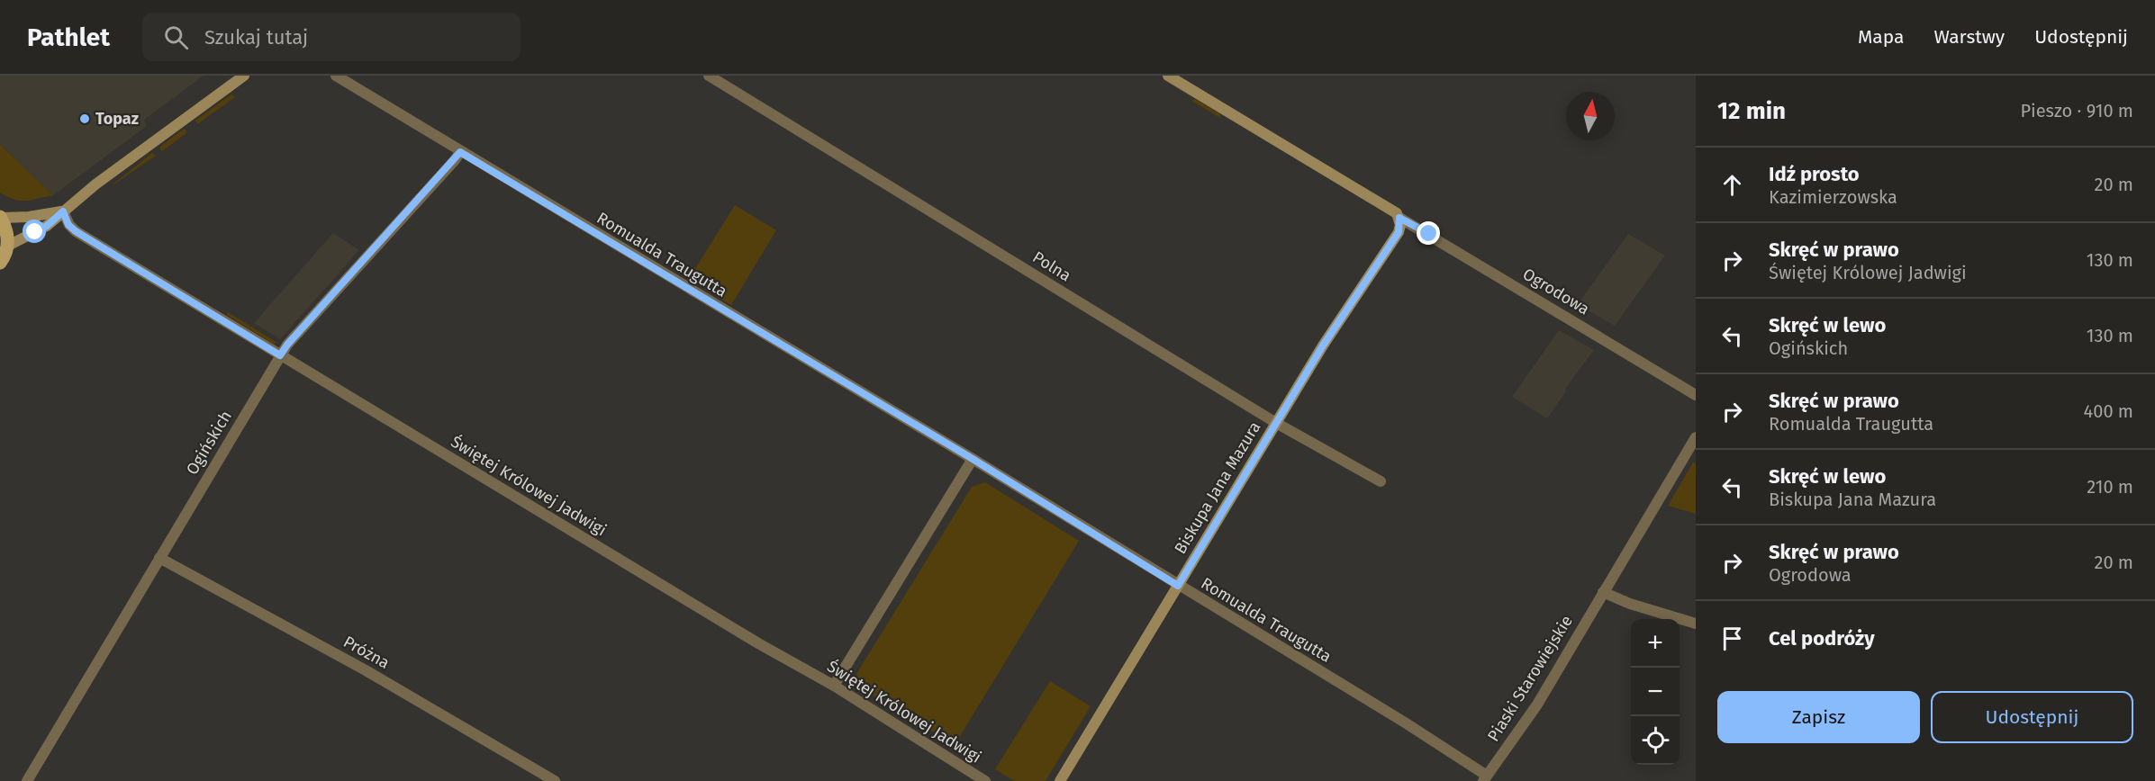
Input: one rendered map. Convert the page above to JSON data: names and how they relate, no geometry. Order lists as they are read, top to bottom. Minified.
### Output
{"streets":{"street":["Romualda Traugutta","Polna","Ogrodowa","Ogińskich","Świętej Królowej Jadwigi","Biskupa Jana Mazura","Próżna","Piaski Starowiejskie"]},"crossings":[["Romualda Traugutta","Ogińskich"],["Romualda Traugutta","Biskupa Jana Mazura"],["Romualda Traugutta","Piaski Starowiejskie"],["Polna","Biskupa Jana Mazura"],["Ogrodowa","Biskupa Jana Mazura"],["Ogińskich","Świętej Królowej Jadwigi"],["Ogińskich","Próżna"]],"places":["Topaz"],"north":"top","page":{"header":"Pathlet","search":"Szukaj tutaj","nav":["Mapa","Warstwy","Udostępnij"],"heading":["12 min","Pieszo · 910 m"],"list":[["Idź prosto","Kazimierzowska","20 m"],["Skręć w prawo","Świętej Królowej Jadwigi","130 m"],["Skręć w lewo","Ogińskich","130 m"],["Skręć w prawo","Romualda Traugutta","400 m"],["Skręć w lewo","Biskupa Jana Mazura","210 m"],["Skręć w prawo","Ogrodowa","20 m"],"Cel podróży"],"map_buttons":["+","−"],"buttons":["Zapisz","Udostępnij"]}}
